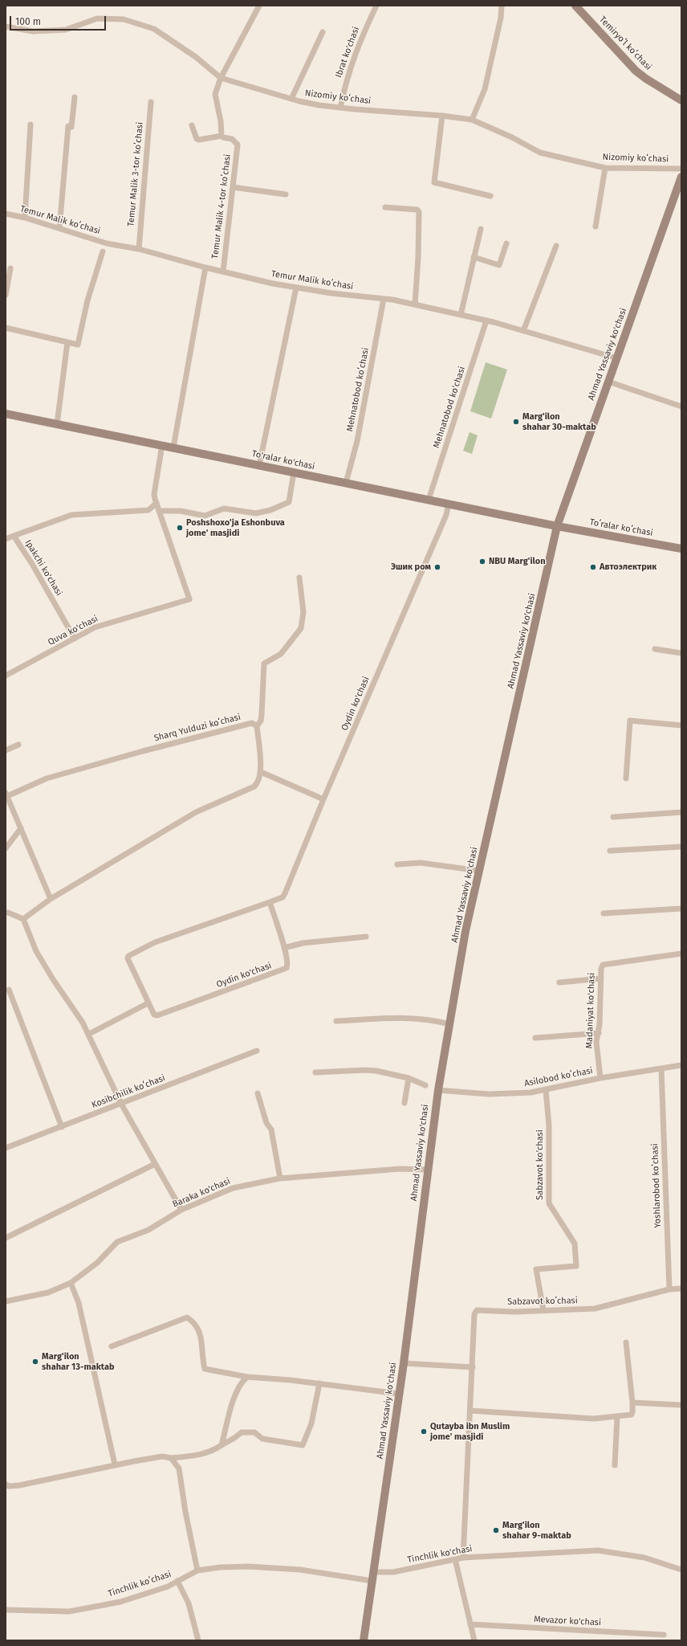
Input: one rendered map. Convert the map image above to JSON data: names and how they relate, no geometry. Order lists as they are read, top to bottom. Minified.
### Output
{"streets":{"main road":["Temiryoʻl koʻchasi","Ahmad Yassaviy ko'chasi","To'ralar ko'chasi","Toʻralar koʻchasi"],"street":["Ibrat ko'chasi","Nizomiy koʻchasi","Temur Malik 3-tor koʻchasi","Temur Malik 4-tor koʻchasi","Temur Malik koʻchasi","Mehnatobod koʻchasi","Mehnatobod ko‘chasi","Ipakchi ko'chasi","Quva ko'chasi","Oydin ko'chasi","Sharq Yulduzi koʻchasi","Madaniyat ko'chasi","Asilobod koʻchasi","Kosibchilik koʻchasi","Sabzavot ko'chasi","Yoshlarobod koʻchasi","Baraka ko'chasi","Sabzavot koʻchasi","Tinchlik ko'chasi","Tinchlik koʻchasi","Mevazor ko'chasi"]},"crossings":[["Ibrat ko'chasi","Nizomiy koʻchasi"],["Temur Malik 3-tor koʻchasi","Temur Malik koʻchasi"],["Temur Malik 4-tor koʻchasi","Temur Malik koʻchasi"],["Temur Malik koʻchasi","Ahmad Yassaviy ko'chasi"],["Temur Malik koʻchasi","Mehnatobod koʻchasi"],["Temur Malik koʻchasi","Mehnatobod ko‘chasi"],["Ahmad Yassaviy ko'chasi","To'ralar ko'chasi"],["Ahmad Yassaviy ko'chasi","Toʻralar koʻchasi"],["Ahmad Yassaviy ko'chasi","Asilobod koʻchasi"],["Ahmad Yassaviy ko'chasi","Baraka ko'chasi"],["Ahmad Yassaviy ko'chasi","Tinchlik ko'chasi"],["Ahmad Yassaviy ko'chasi","Tinchlik koʻchasi"],["Mehnatobod koʻchasi","To'ralar ko'chasi"],["Mehnatobod ko‘chasi","To'ralar ko'chasi"],["To'ralar ko'chasi","Toʻralar koʻchasi"],["To'ralar ko'chasi","Oydin ko'chasi"],["Ipakchi ko'chasi","Quva ko'chasi"],["Madaniyat ko'chasi","Asilobod koʻchasi"],["Asilobod koʻchasi","Sabzavot ko'chasi"],["Asilobod koʻchasi","Yoshlarobod koʻchasi"],["Sabzavot ko'chasi","Sabzavot koʻchasi"],["Yoshlarobod koʻchasi","Sabzavot koʻchasi"],["Sabzavot koʻchasi","Tinchlik ko'chasi"]],"places":["Marg'ilon shahar 30-maktab","Poshshoxo'ja Eshonbuva jome' masjidi","NBU Marg'ilon","Эшик ром","Автоэлектрик","Marg'ilon shahar 13-maktab","Qutayba ibn Muslim jome' masjidi","Marg'ilon shahar 9-maktab"],"scale_bar":"100 m"}
